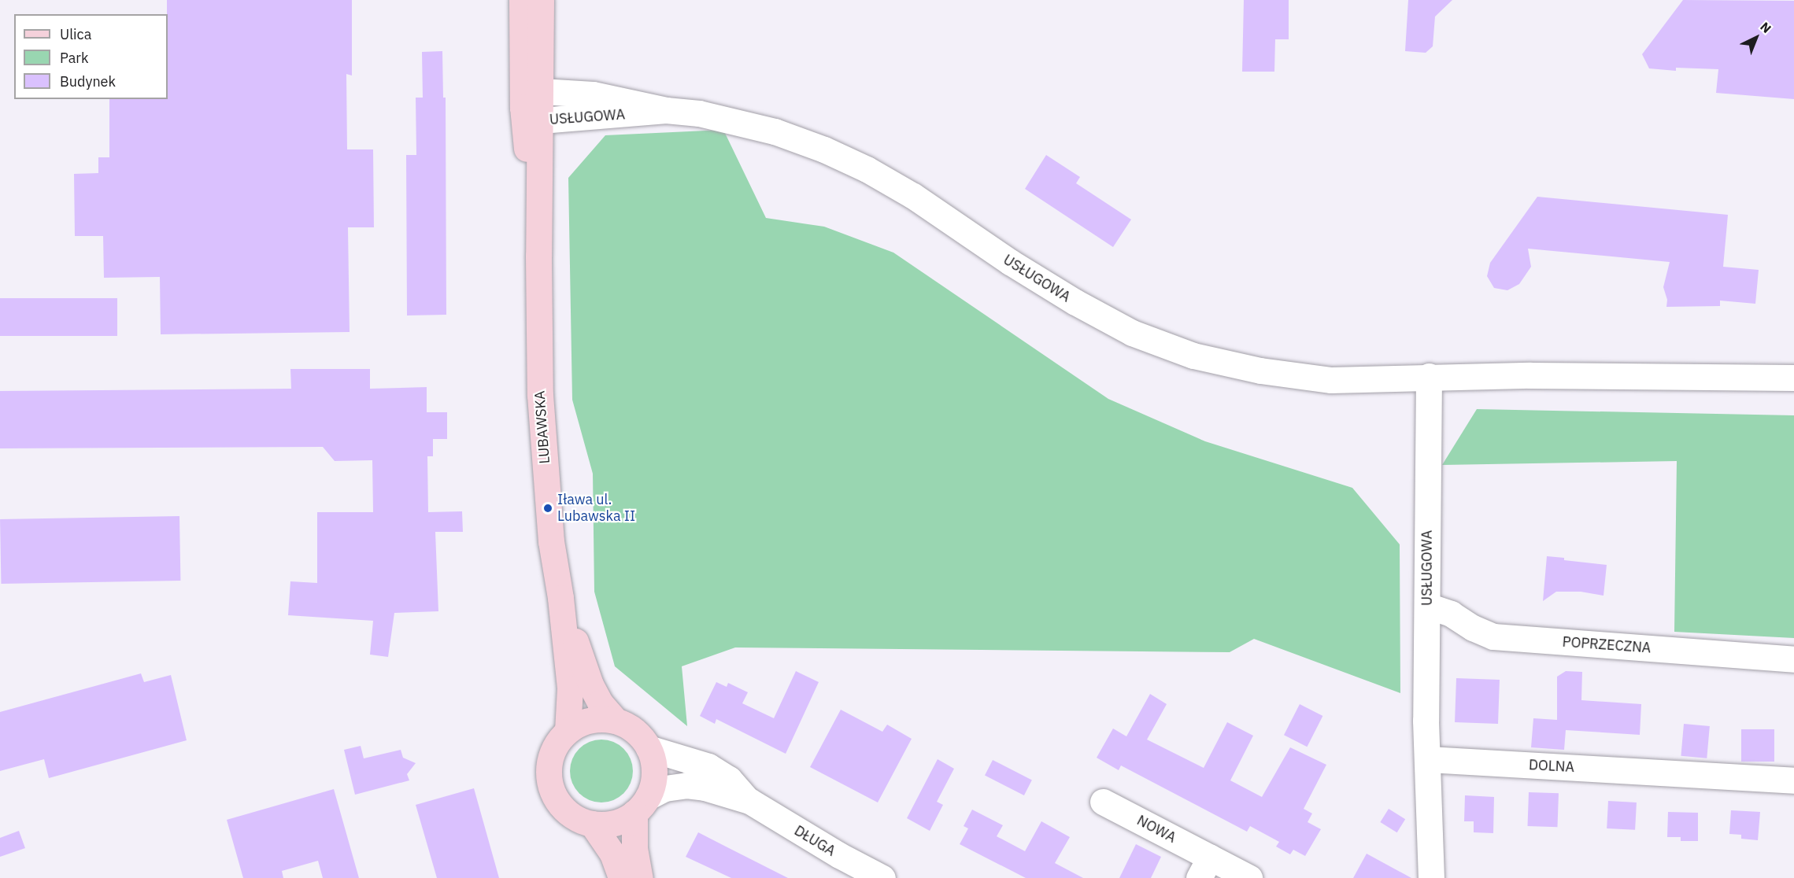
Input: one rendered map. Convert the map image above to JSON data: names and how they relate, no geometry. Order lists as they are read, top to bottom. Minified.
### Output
{"streets":{"main road":["LUBAWSKA"],"street":["USŁUGOWA","POPRZECZNA","DOLNA","NOWA","DŁUGA"]},"crossings":[["USŁUGOWA","LUBAWSKA"],["USŁUGOWA","POPRZECZNA"],["USŁUGOWA","DOLNA"],["LUBAWSKA","DŁUGA"]],"places":["Iława ul. Lubawska II"],"legend":["Ulica","Park","Budynek"],"north":"top right"}
